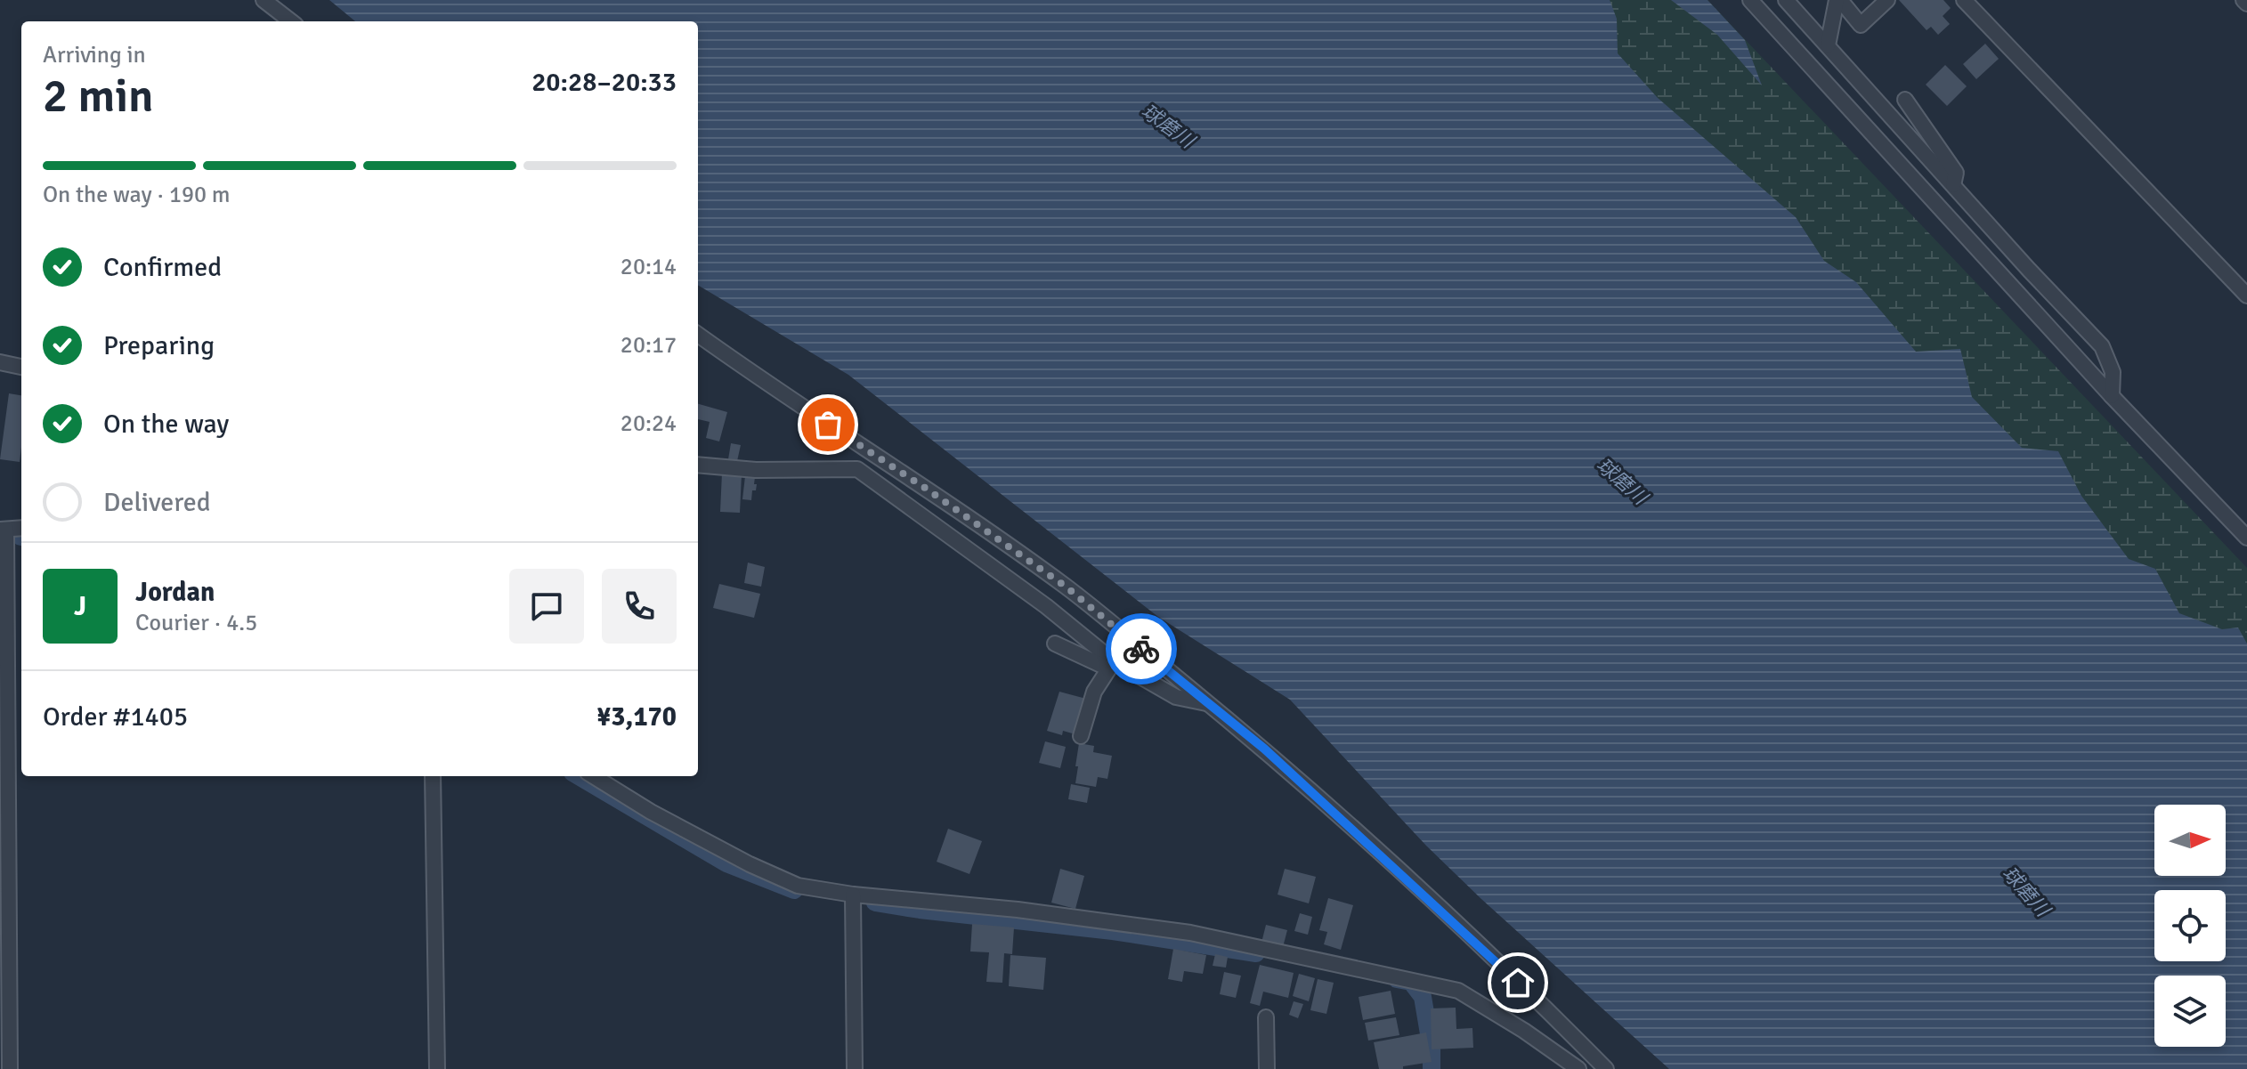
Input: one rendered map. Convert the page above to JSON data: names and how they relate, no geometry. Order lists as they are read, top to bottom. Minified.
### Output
{"water":["球磨川"],"north":"right","page":{"heading":["2 min","Arriving in","20:28–20:33"],"panel":["Jordan","Courier · 4.5","Order #1405","¥3,170"],"bar":"On the way · 190 m","list":[["Confirmed","20:14"],["Preparing","20:17"],["On the way","20:24"],"Delivered"],"round":"J"}}
